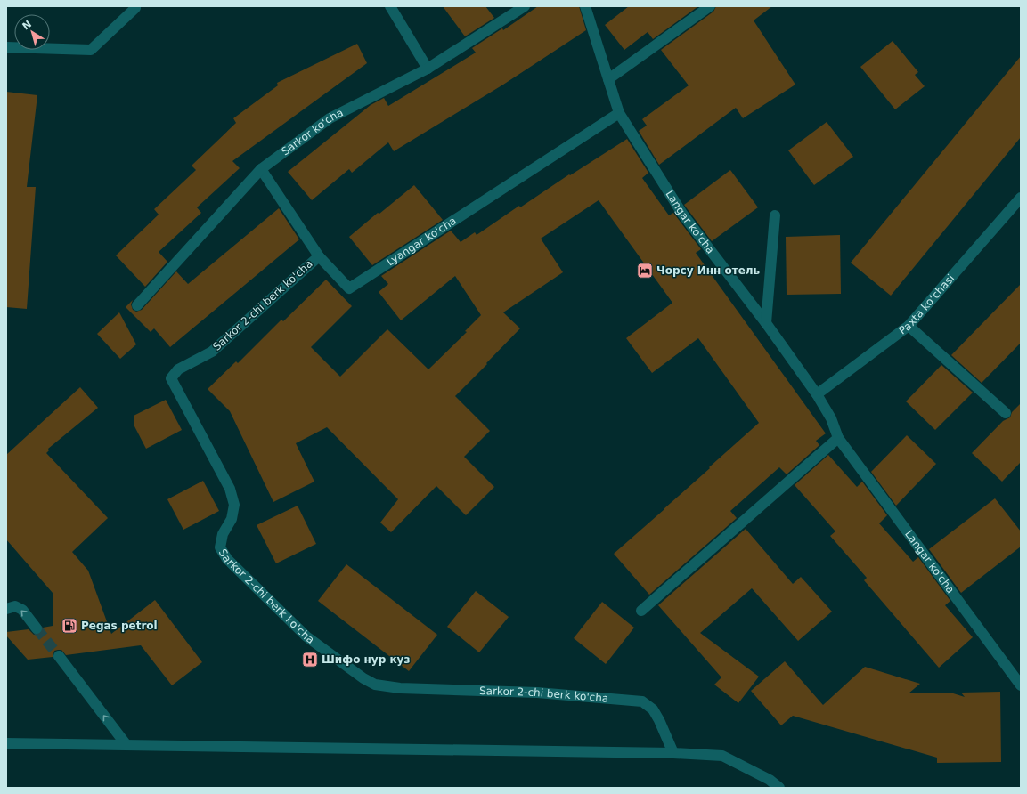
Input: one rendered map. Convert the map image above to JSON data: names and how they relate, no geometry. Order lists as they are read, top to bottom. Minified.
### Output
{"streets":{"street":["Sarkor ko'cha","Langar ko'cha","Lyangar ko'cha","Paxta ko‘chasi","Sarkor 2-chi berk ko'cha"]},"crossings":[["Sarkor ko'cha","Lyangar ko'cha"],["Langar ko'cha","Lyangar ko'cha"],["Langar ko'cha","Paxta ko‘chasi"],["Lyangar ko'cha","Sarkor 2-chi berk ko'cha"]],"places":{"hotel":["Чорсу Инн отель"],"fuel station":["Pegas petrol"],"hospital":["Шифо нур куз"]},"north":"top left"}
